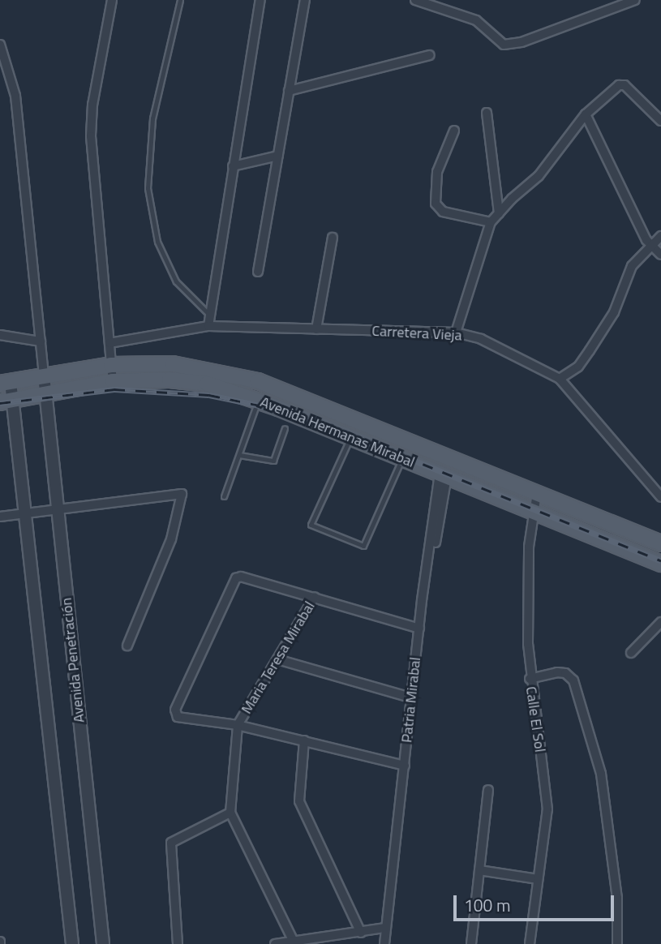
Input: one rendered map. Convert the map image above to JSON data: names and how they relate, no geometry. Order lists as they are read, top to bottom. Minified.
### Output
{"streets":{"main road":["Avenida Hermanas Mirabal"],"street":["Carretera Vieja","Maria Teresa Mirabal","Avenida Penetración","Patria Mirabal","Calle El Sol"]},"crossings":[["Avenida Hermanas Mirabal","Avenida Penetración"],["Avenida Hermanas Mirabal","Patria Mirabal"],["Avenida Hermanas Mirabal","Calle El Sol"]],"scale_bar":"100 m"}
